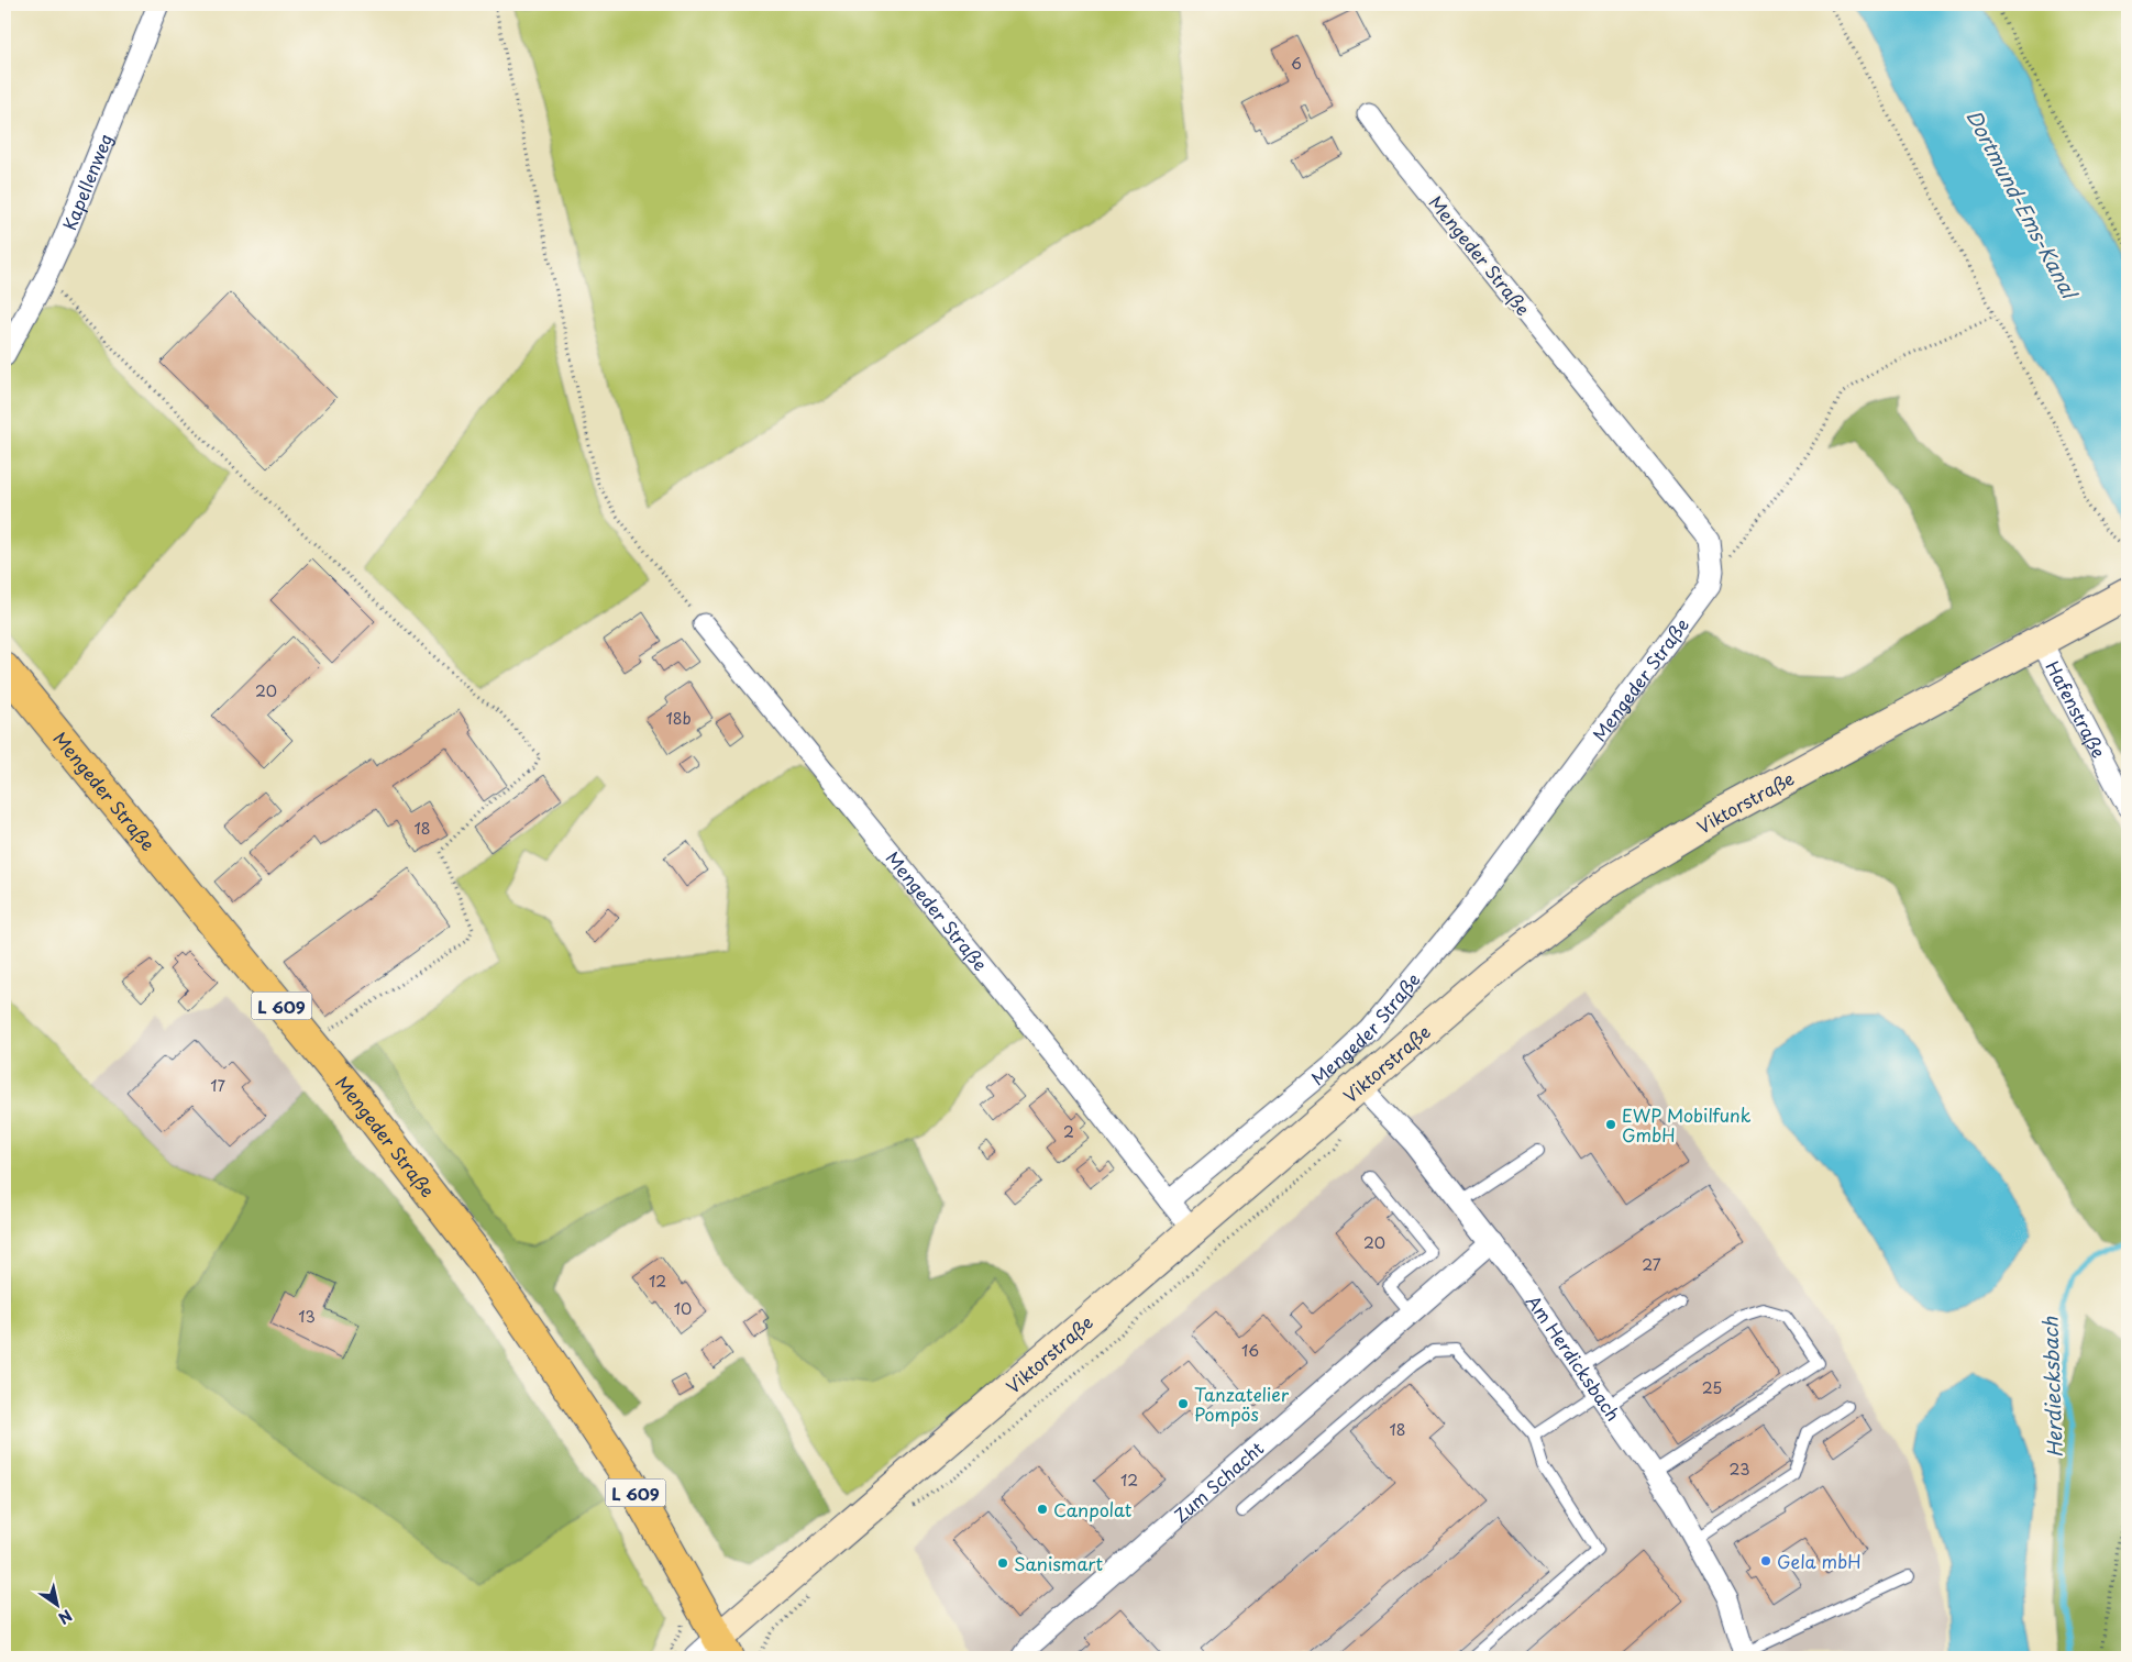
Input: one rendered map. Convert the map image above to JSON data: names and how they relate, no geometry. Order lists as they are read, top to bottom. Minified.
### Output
{"streets":{"main road":["Mengeder Straße","Viktorstraße","L 609"],"street":["Kapellenweg","Hafenstraße","Am Herdicksbach","Zum Schacht"]},"crossings":[["Mengeder Straße","Viktorstraße"],["Hafenstraße","Viktorstraße"],["Viktorstraße","Am Herdicksbach"],["Am Herdicksbach","Zum Schacht"]],"water":["Dortmund-Ems-Kanal","Herdiecksbach"],"places":["EWP Mobilfunk GmbH","Tanzatelier Pompös","Canpolat","Gela mbH","Sanismart"],"house_numbers":["6","20","18b","18","17","2","20","27","12","10","13","16","25","18","23","12"],"north":"bottom right"}
